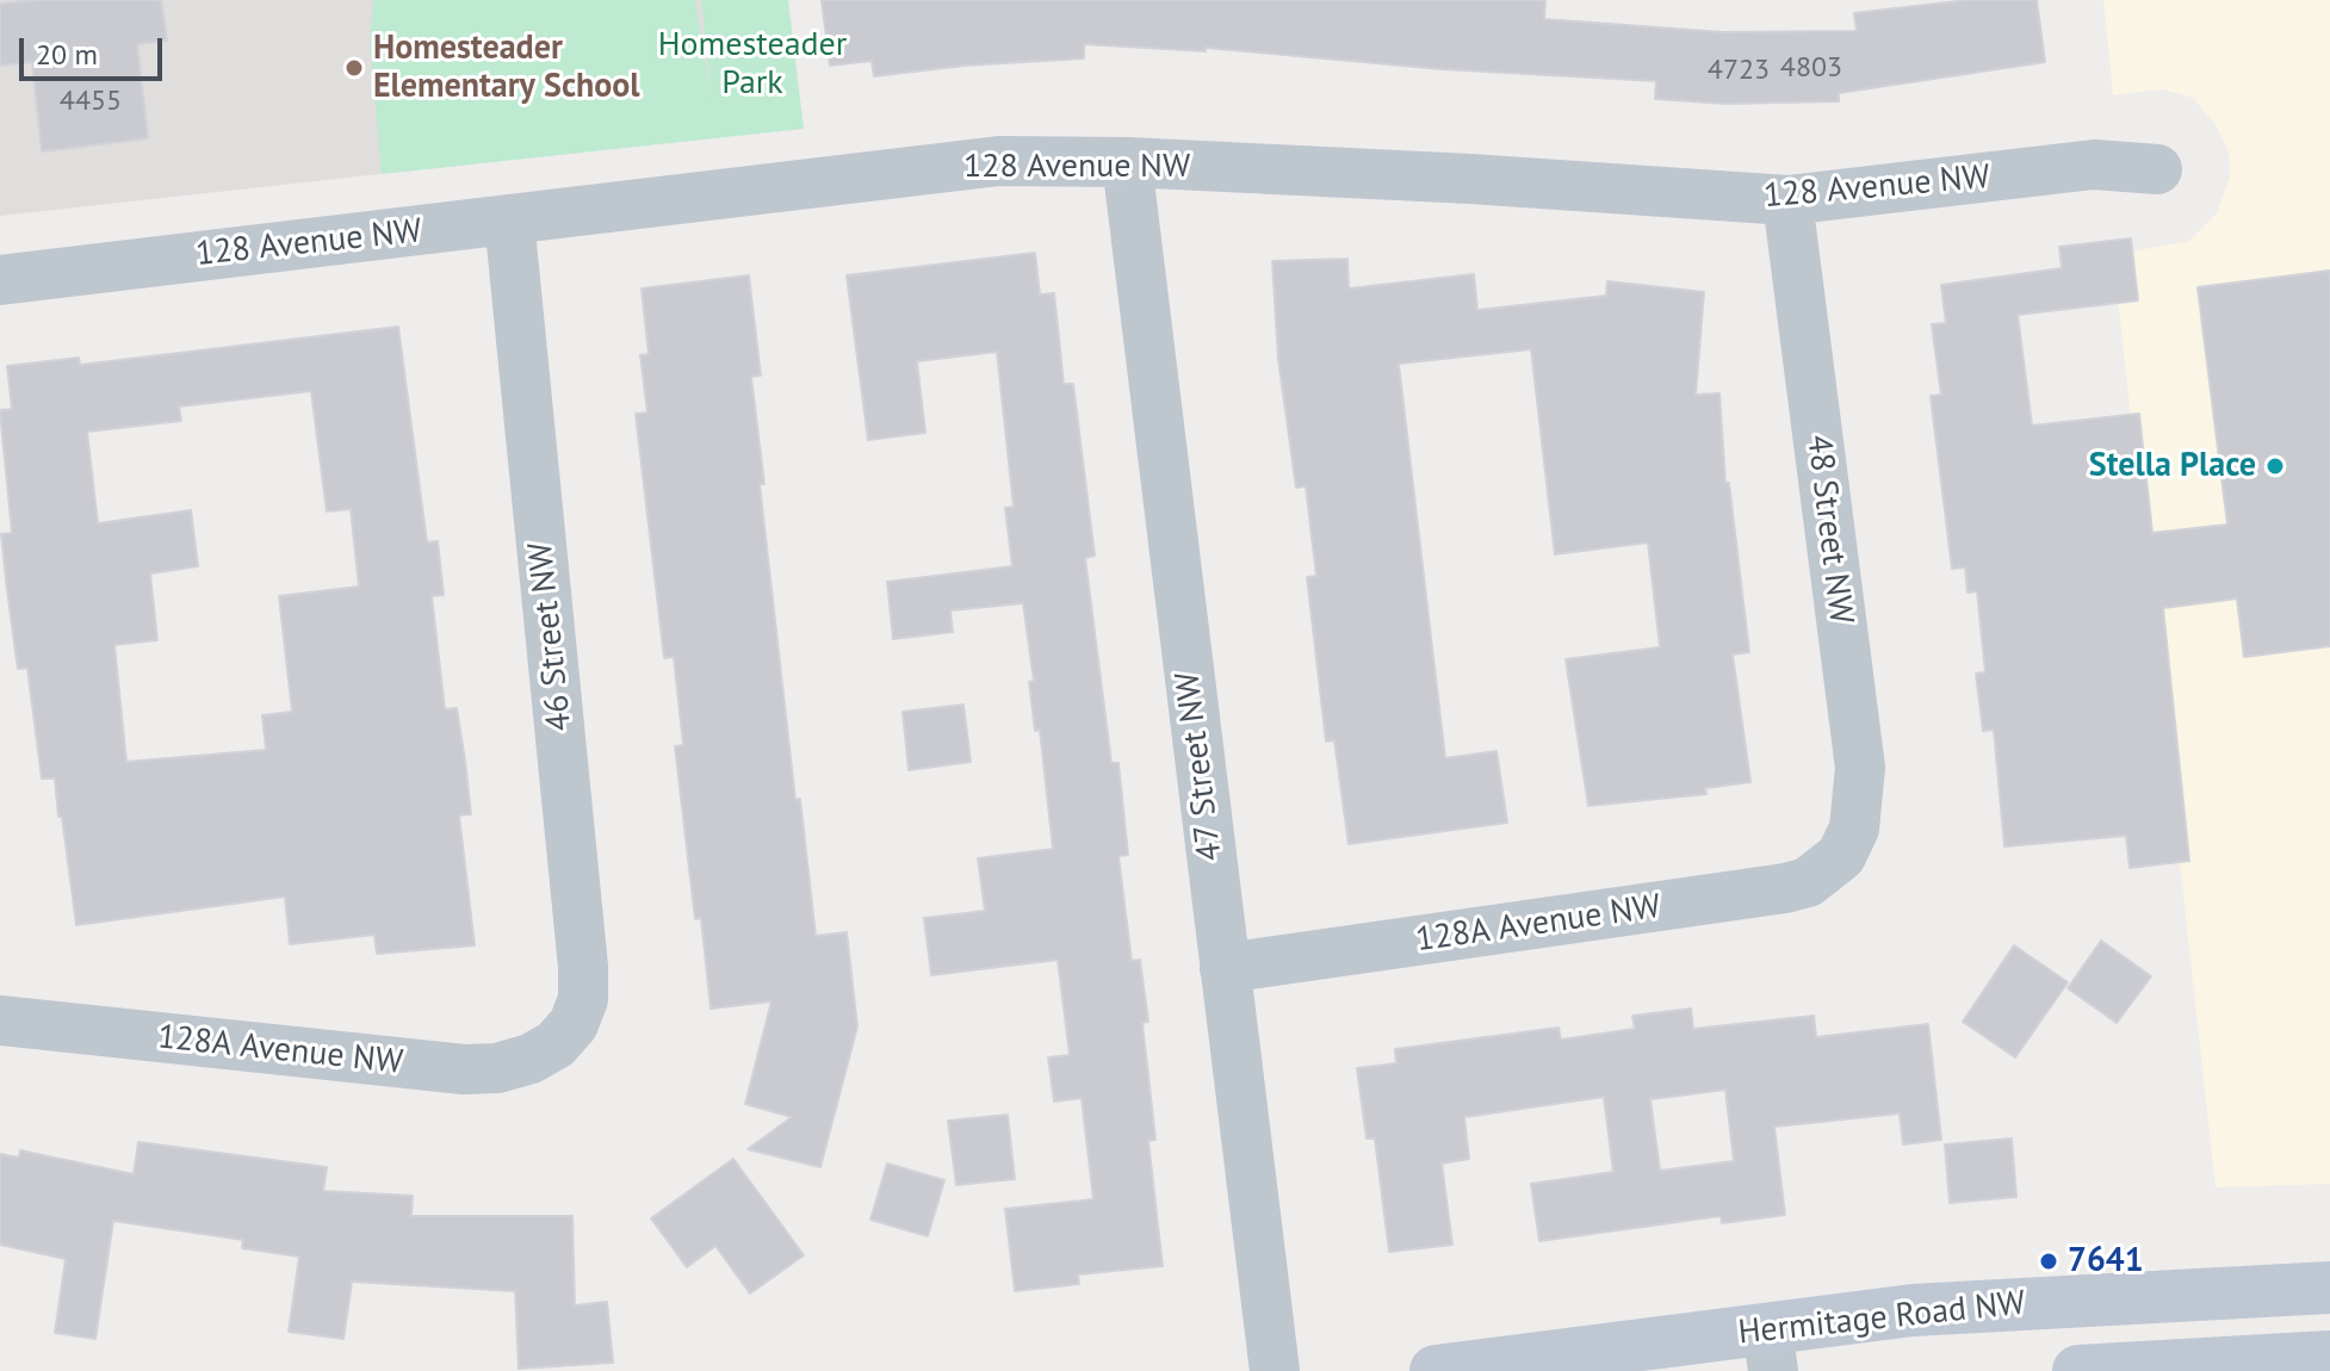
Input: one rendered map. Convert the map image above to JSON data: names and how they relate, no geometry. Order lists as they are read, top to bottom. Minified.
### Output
{"streets":{"street":["128 Avenue NW","48 Street NW","46 Street NW","47 Street NW","128A Avenue NW","Hermitage Road NW"]},"crossings":[["128 Avenue NW","48 Street NW"],["128 Avenue NW","46 Street NW"],["128 Avenue NW","47 Street NW"],["48 Street NW","128A Avenue NW"],["46 Street NW","128A Avenue NW"],["47 Street NW","128A Avenue NW"]],"parks":["Homesteader Park"],"places":["Homesteader Elementary School","Stella Place","7641"],"house_numbers":["4803","4723","4455"],"scale_bar":"20 m"}
